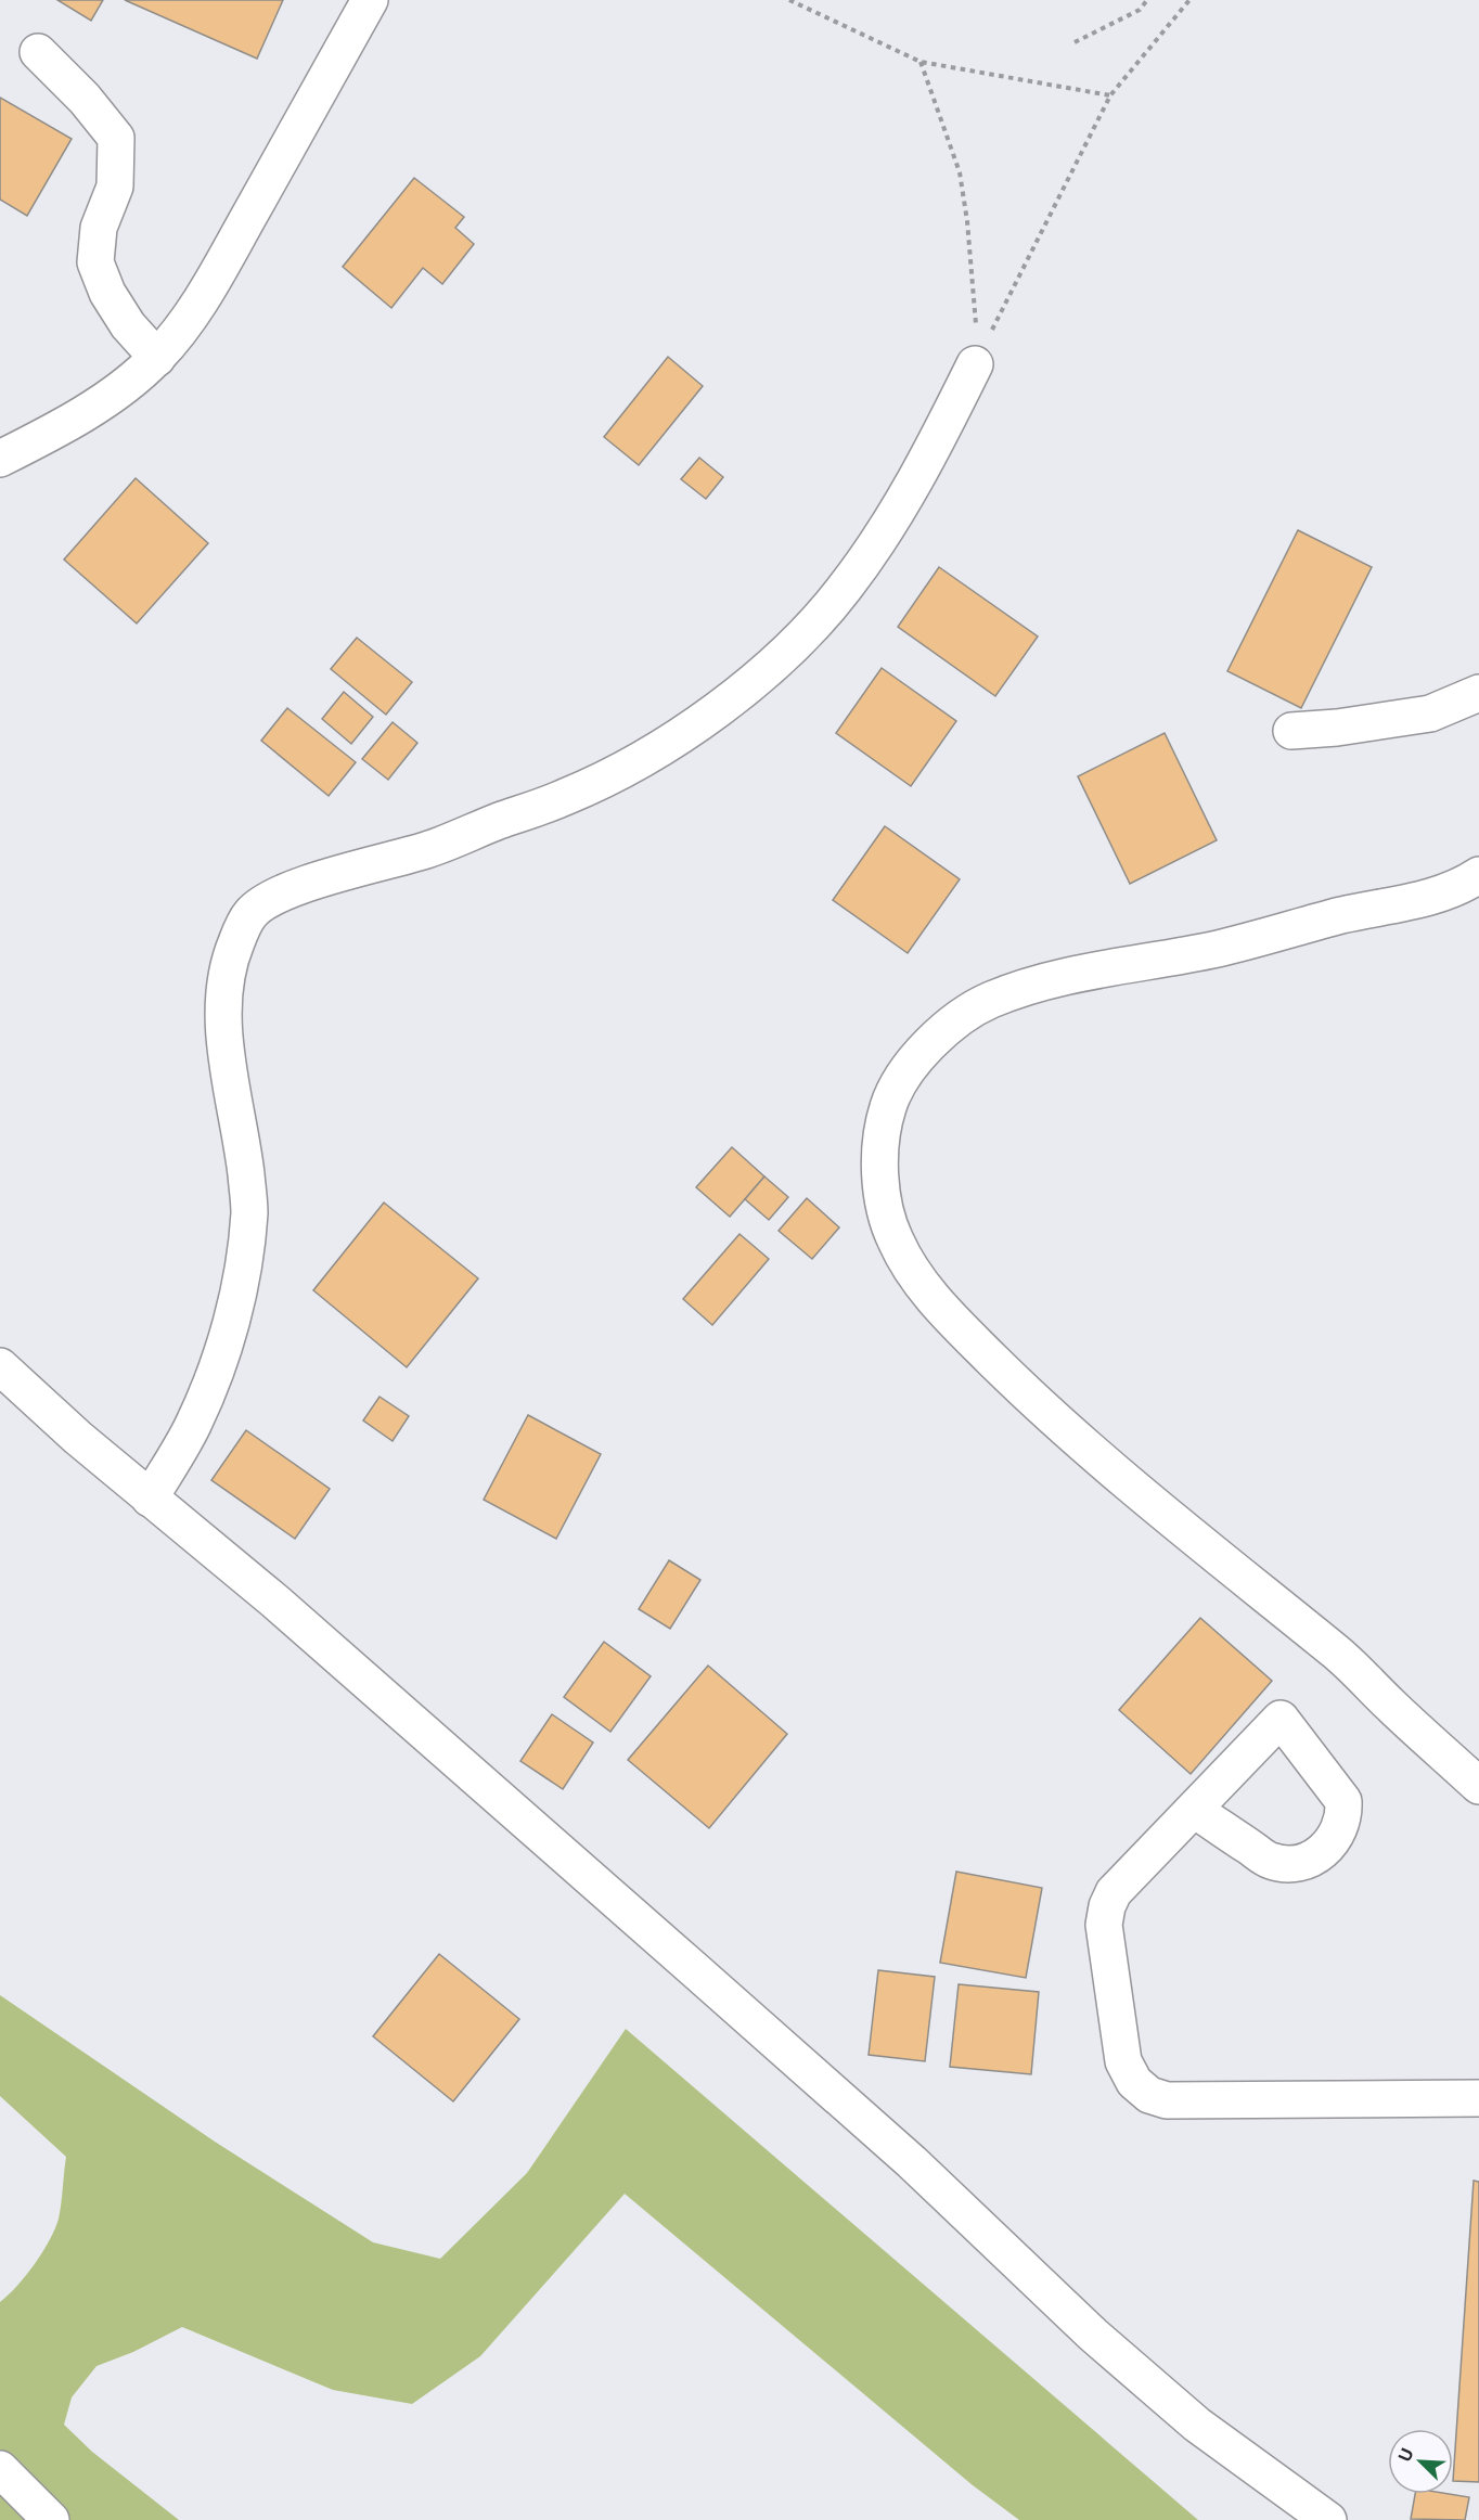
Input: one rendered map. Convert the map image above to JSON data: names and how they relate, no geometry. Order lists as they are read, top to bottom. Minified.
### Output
{"north":"top left"}
